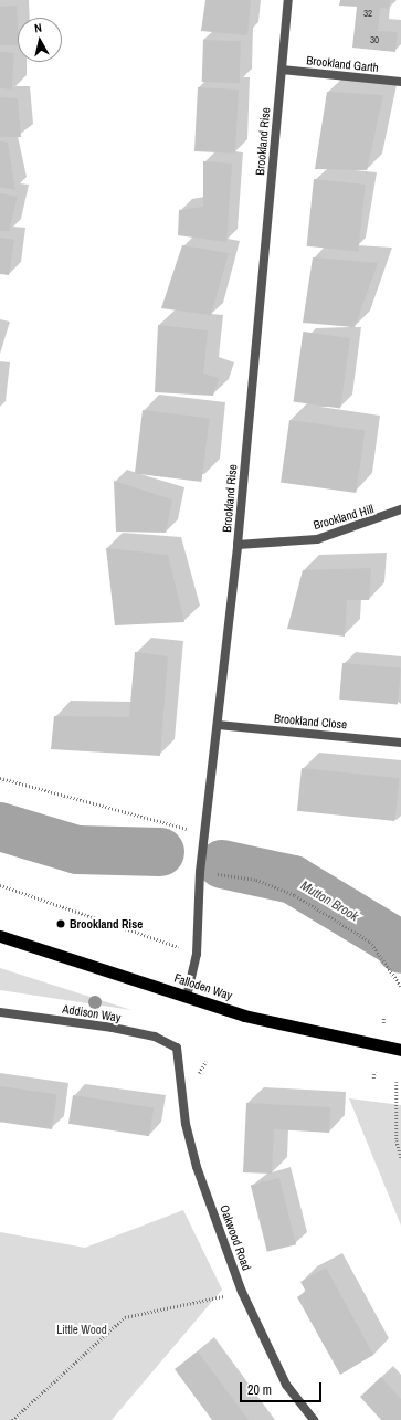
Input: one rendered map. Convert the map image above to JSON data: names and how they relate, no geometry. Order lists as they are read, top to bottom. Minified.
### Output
{"streets":{"highway":["Falloden Way"],"street":["Brookland Garth","Brookland Rise","Brookland Hill","Brookland Close","Addison Way","Oakwood Road"]},"crossings":[["Brookland Garth","Brookland Rise"],["Brookland Rise","Brookland Hill"],["Brookland Rise","Brookland Close"],["Brookland Rise","Falloden Way"],["Addison Way","Oakwood Road"]],"water":["Mutton Brook"],"parks":["Little Wood"],"places":["Brookland Rise"],"house_numbers":["32","30"],"scale_bar":"20 m","north":"top"}
